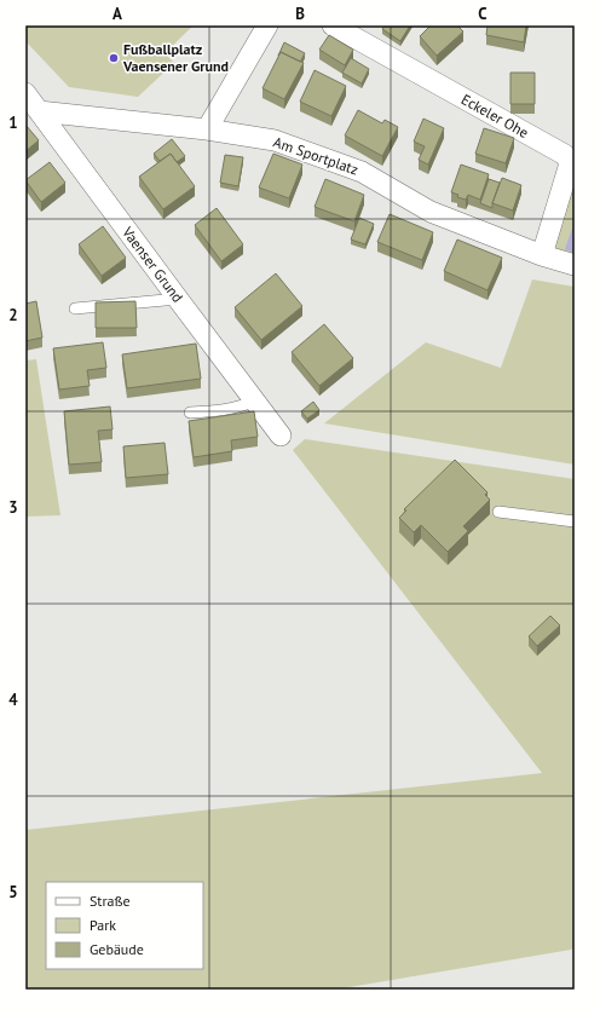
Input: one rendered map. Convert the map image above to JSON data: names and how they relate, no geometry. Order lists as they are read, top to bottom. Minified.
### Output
{"streets":{"street":["Eckeler Ohe","Am Sportplatz","Vaenser Grund"]},"crossings":[["Eckeler Ohe","Am Sportplatz"],["Am Sportplatz","Vaenser Grund"]],"places":["Fußballplatz Vaensener Grund"],"legend":["Straße","Park","Gebäude"],"grid":{"columns":["A","B","C"],"rows":["1","2","3","4","5"]}}
